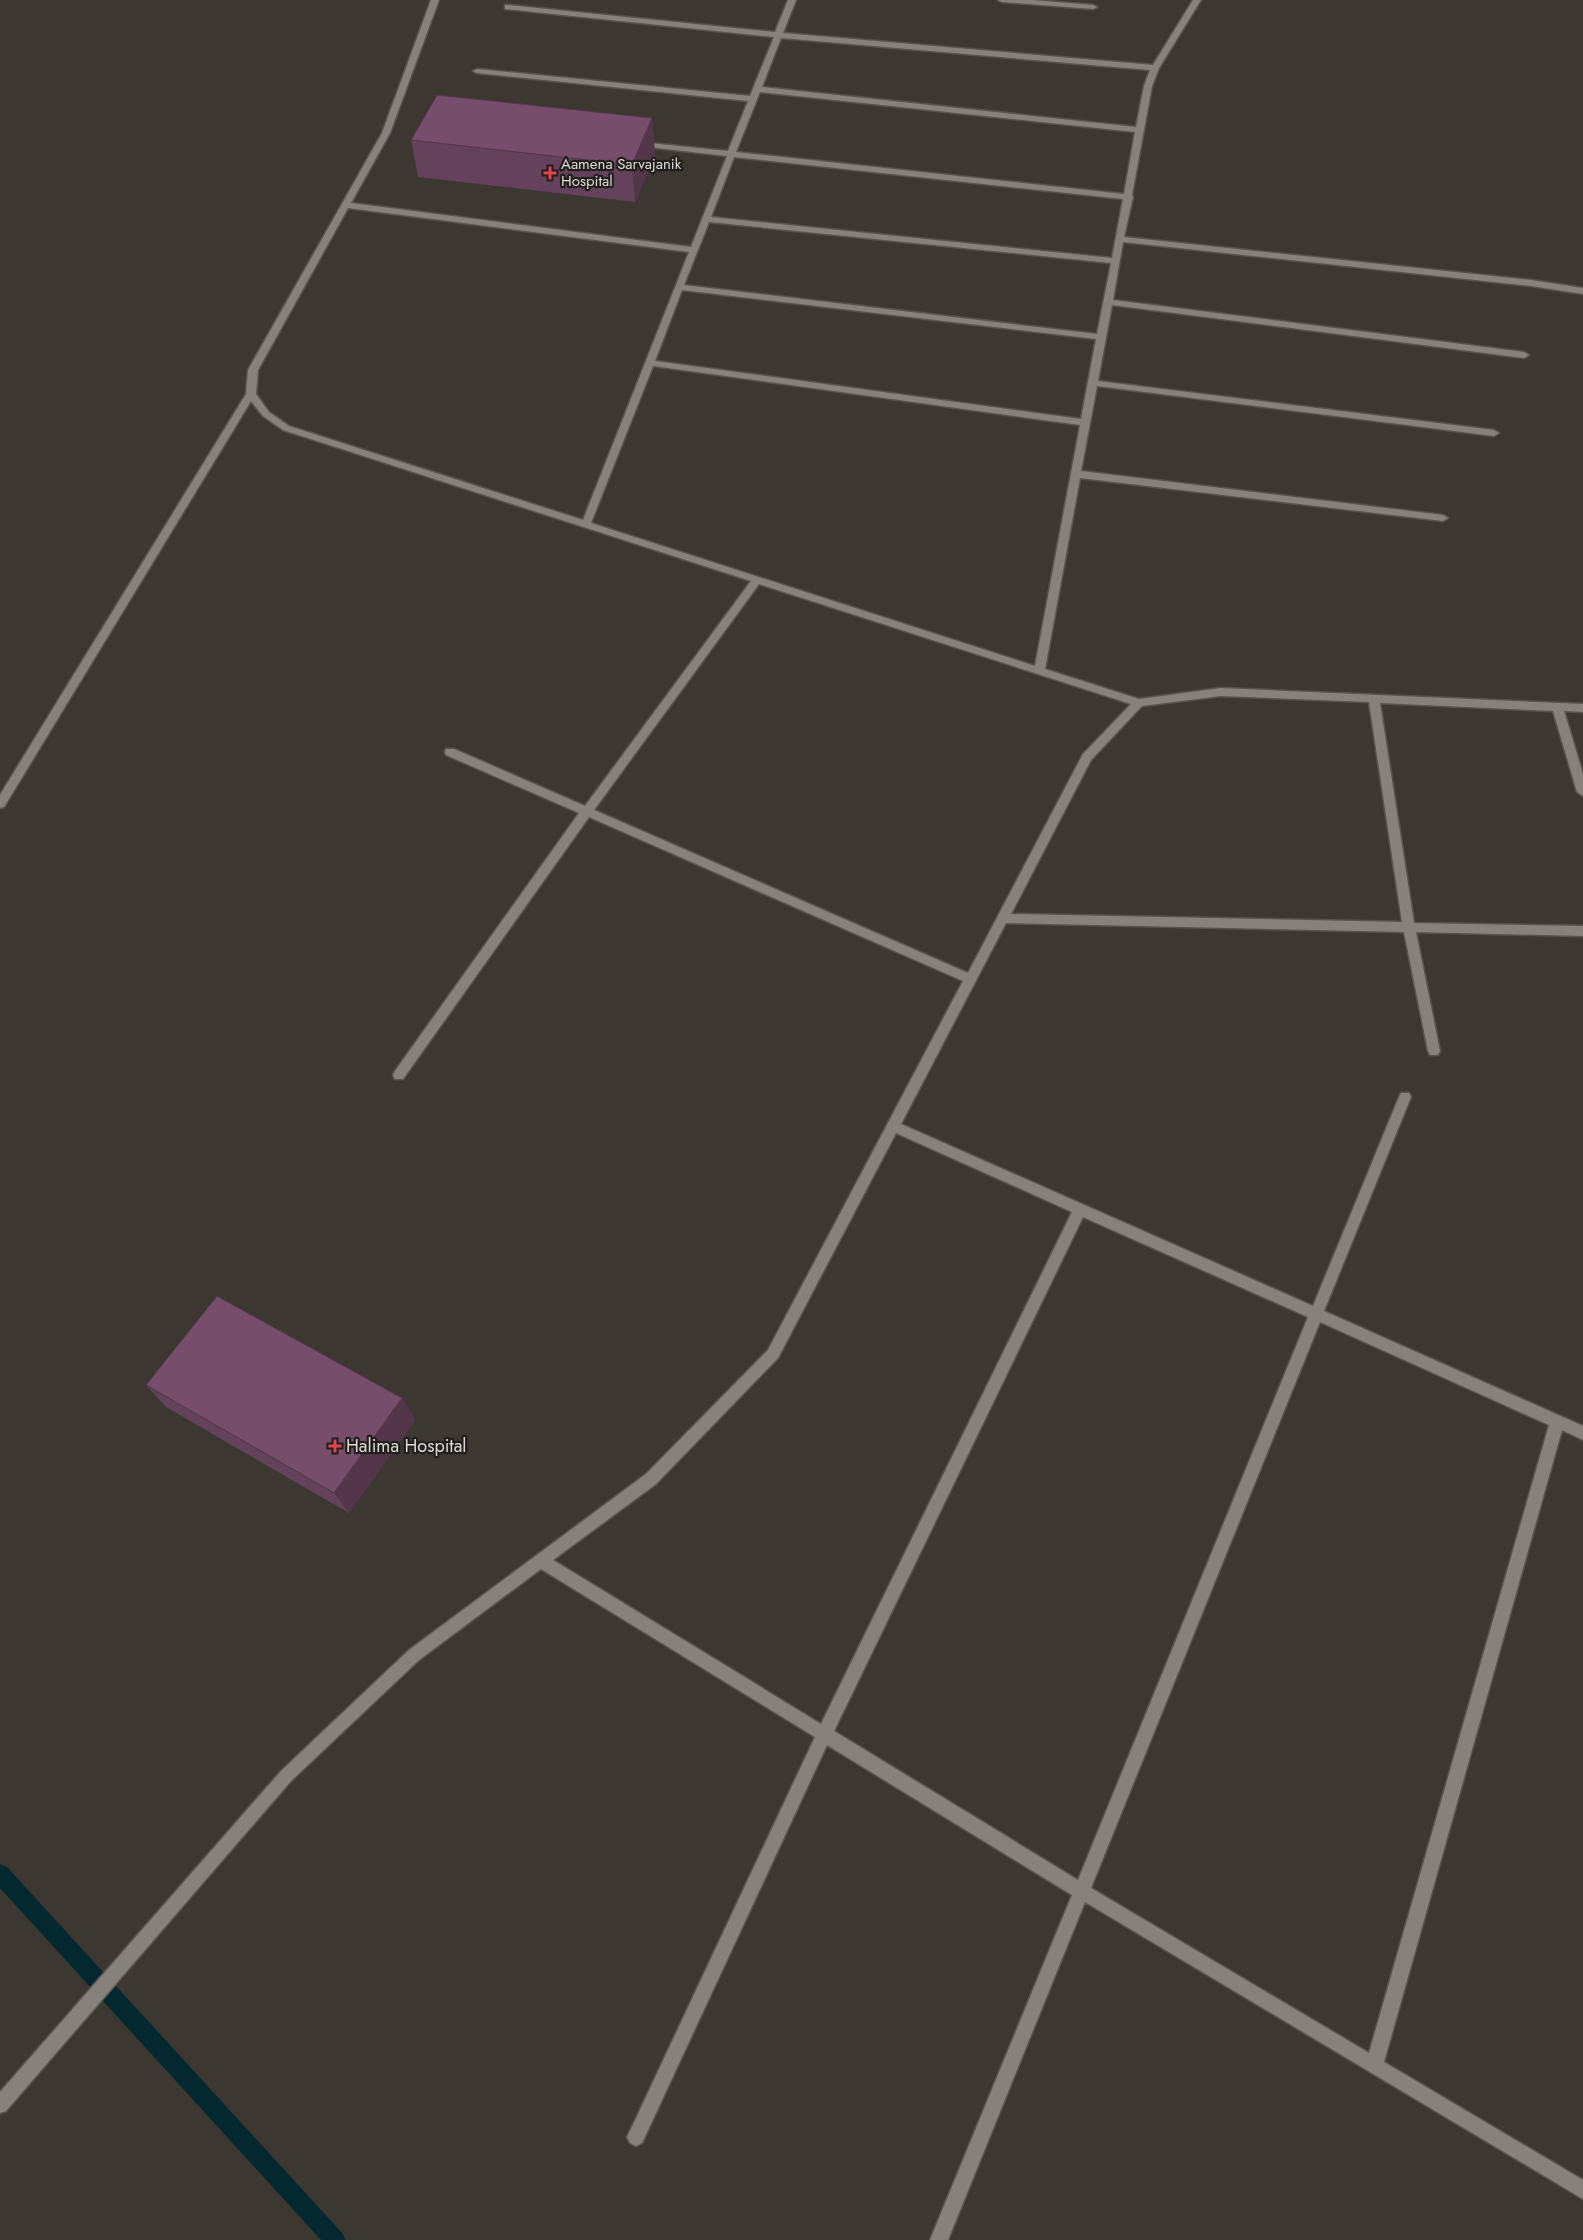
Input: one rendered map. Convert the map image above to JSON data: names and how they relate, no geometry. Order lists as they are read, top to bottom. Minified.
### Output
{"places":{"health":["Aamena Sarvajanik Hospital","Halima Hospital"]}}
